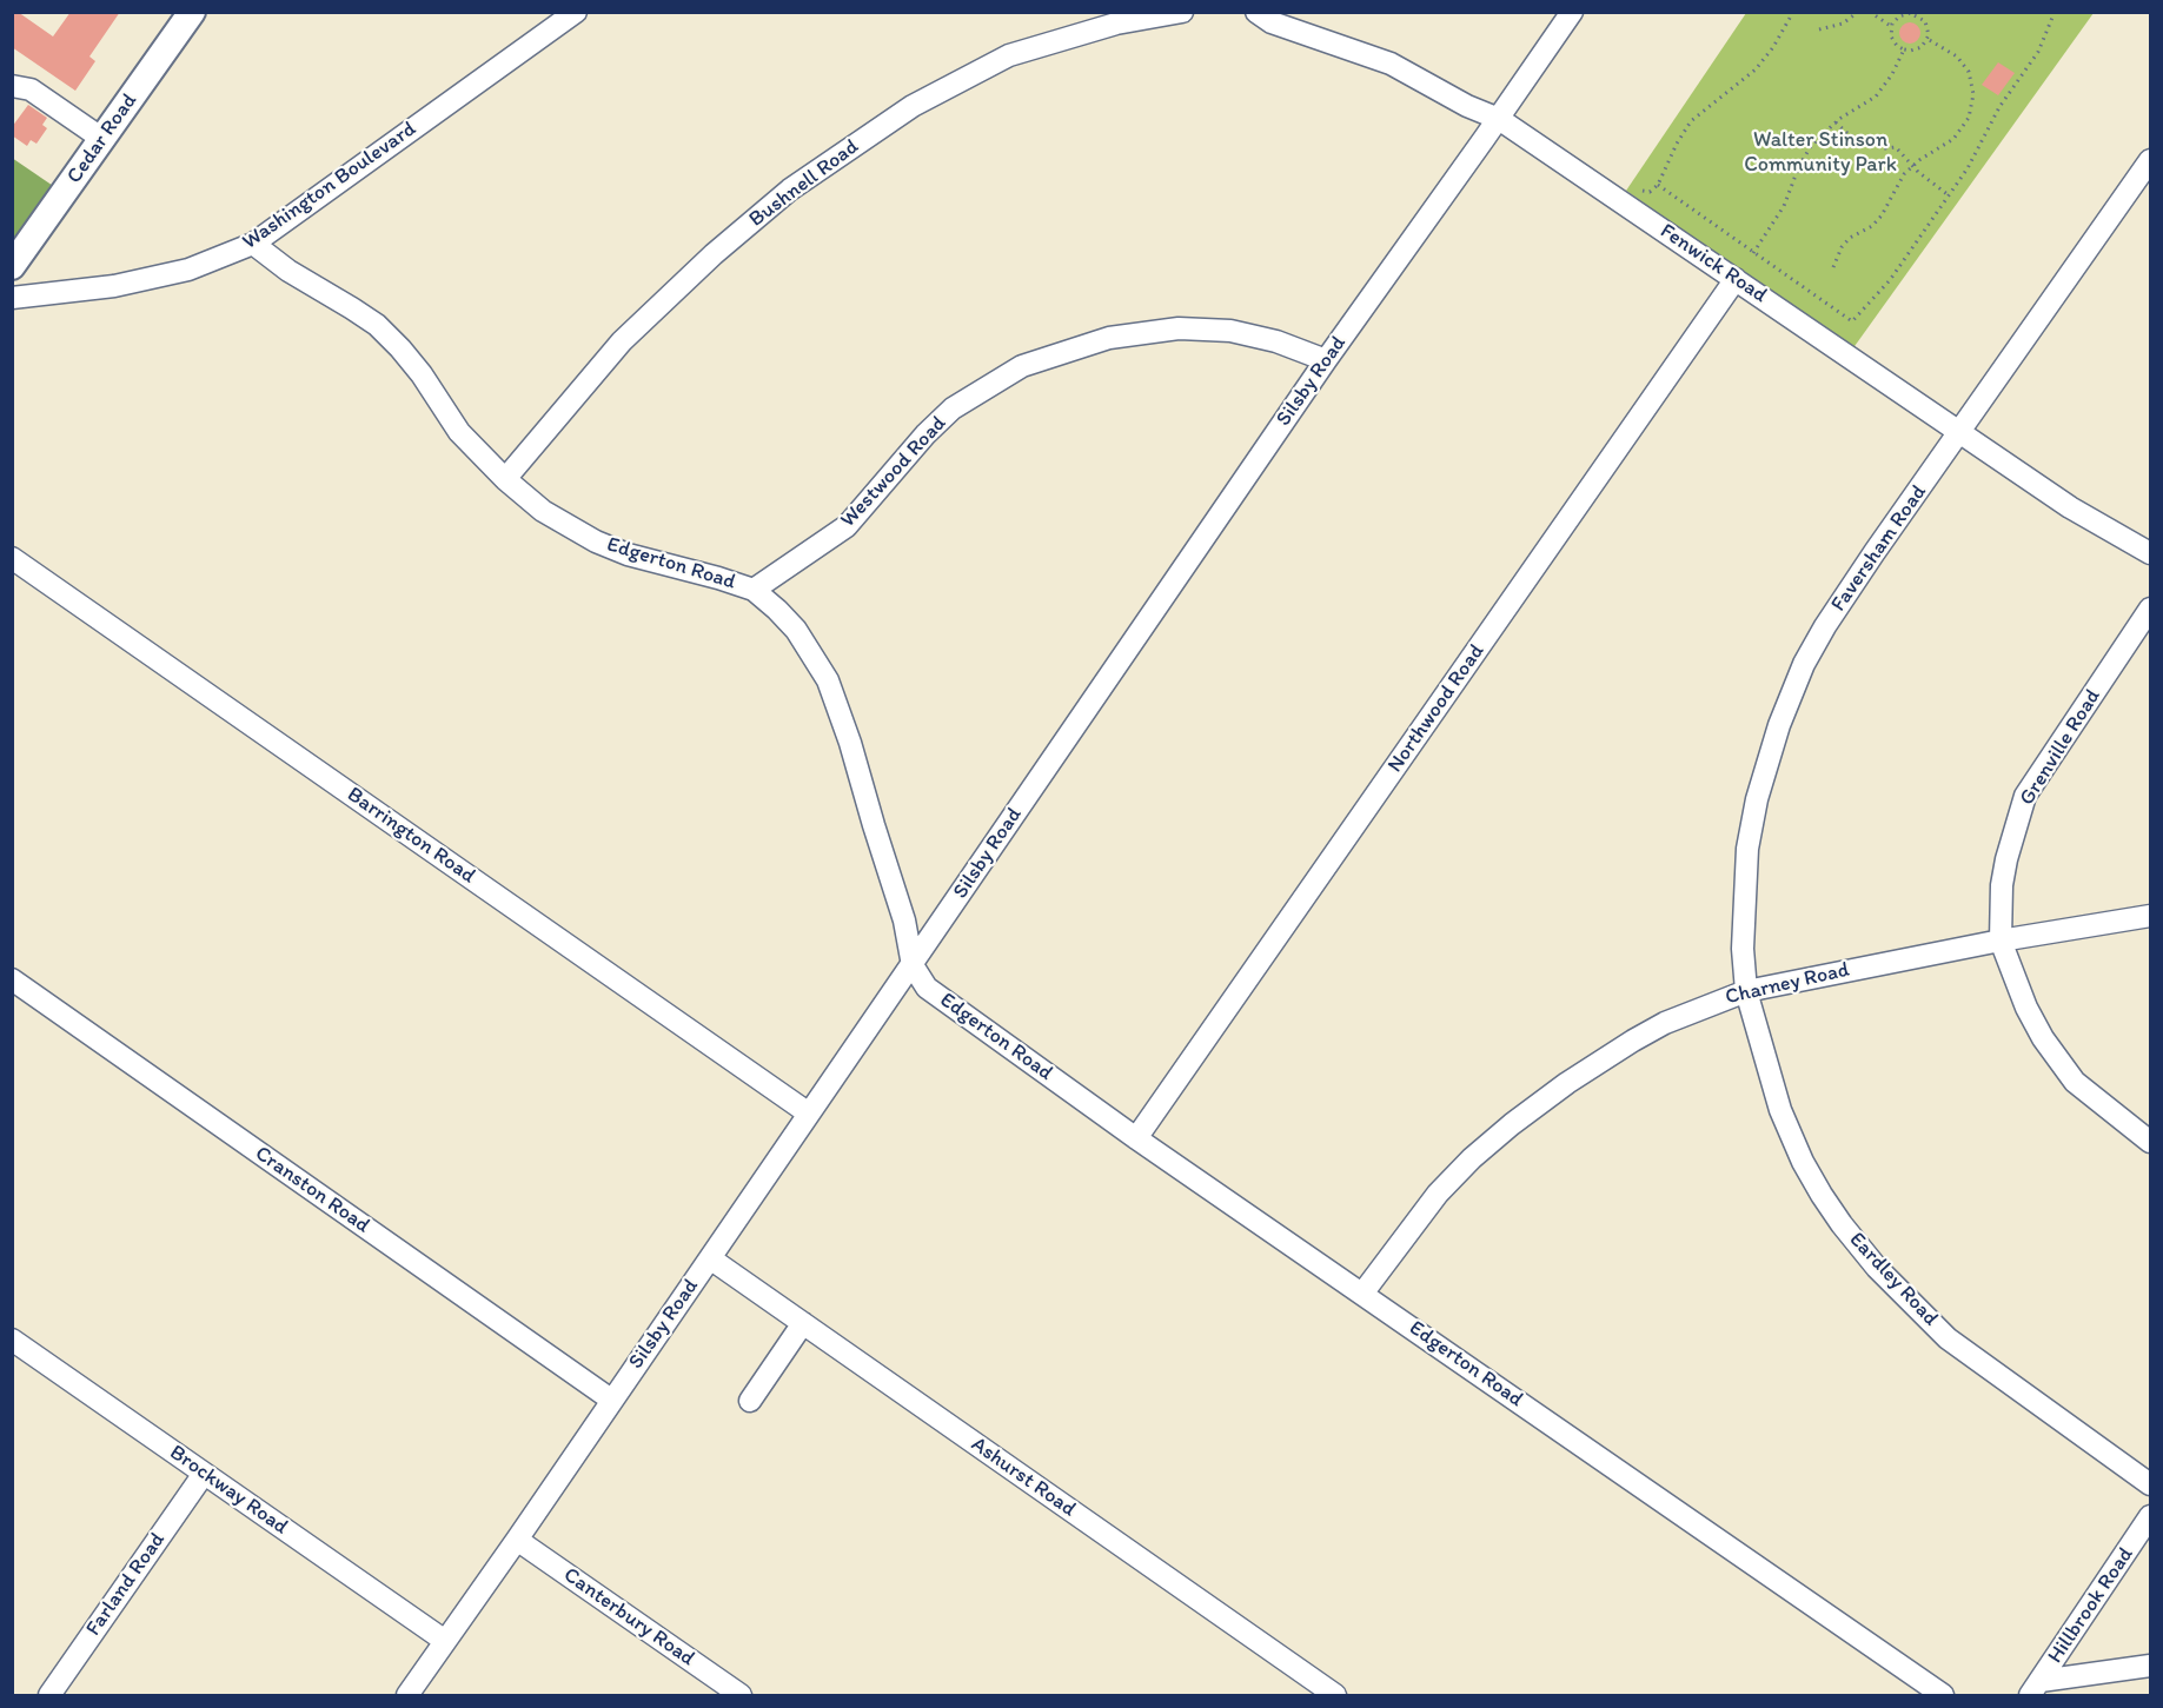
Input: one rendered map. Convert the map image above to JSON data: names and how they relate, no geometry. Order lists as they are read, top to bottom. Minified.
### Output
{"streets":{"main road":["Cedar Road"],"street":["Bushnell Road","Washington Boulevard","Fenwick Road","Silsby Road","Westwood Road","Faversham Road","Edgerton Road","Northwood Road","Grenville Road","Barrington Road","Charney Road","Cranston Road","Eardley Road","Ashurst Road","Brockway Road","Farland Road","Hillbrook Road","Canterbury Road"]},"crossings":[["Bushnell Road","Edgerton Road"],["Washington Boulevard","Edgerton Road"],["Fenwick Road","Silsby Road"],["Fenwick Road","Faversham Road"],["Fenwick Road","Northwood Road"],["Silsby Road","Westwood Road"],["Silsby Road","Edgerton Road"],["Silsby Road","Barrington Road"],["Silsby Road","Cranston Road"],["Silsby Road","Ashurst Road"],["Silsby Road","Brockway Road"],["Silsby Road","Canterbury Road"],["Westwood Road","Edgerton Road"],["Faversham Road","Charney Road"],["Faversham Road","Eardley Road"],["Edgerton Road","Northwood Road"],["Edgerton Road","Charney Road"],["Grenville Road","Charney Road"],["Charney Road","Eardley Road"],["Brockway Road","Farland Road"]],"parks":["Walter Stinson Community Park"]}
